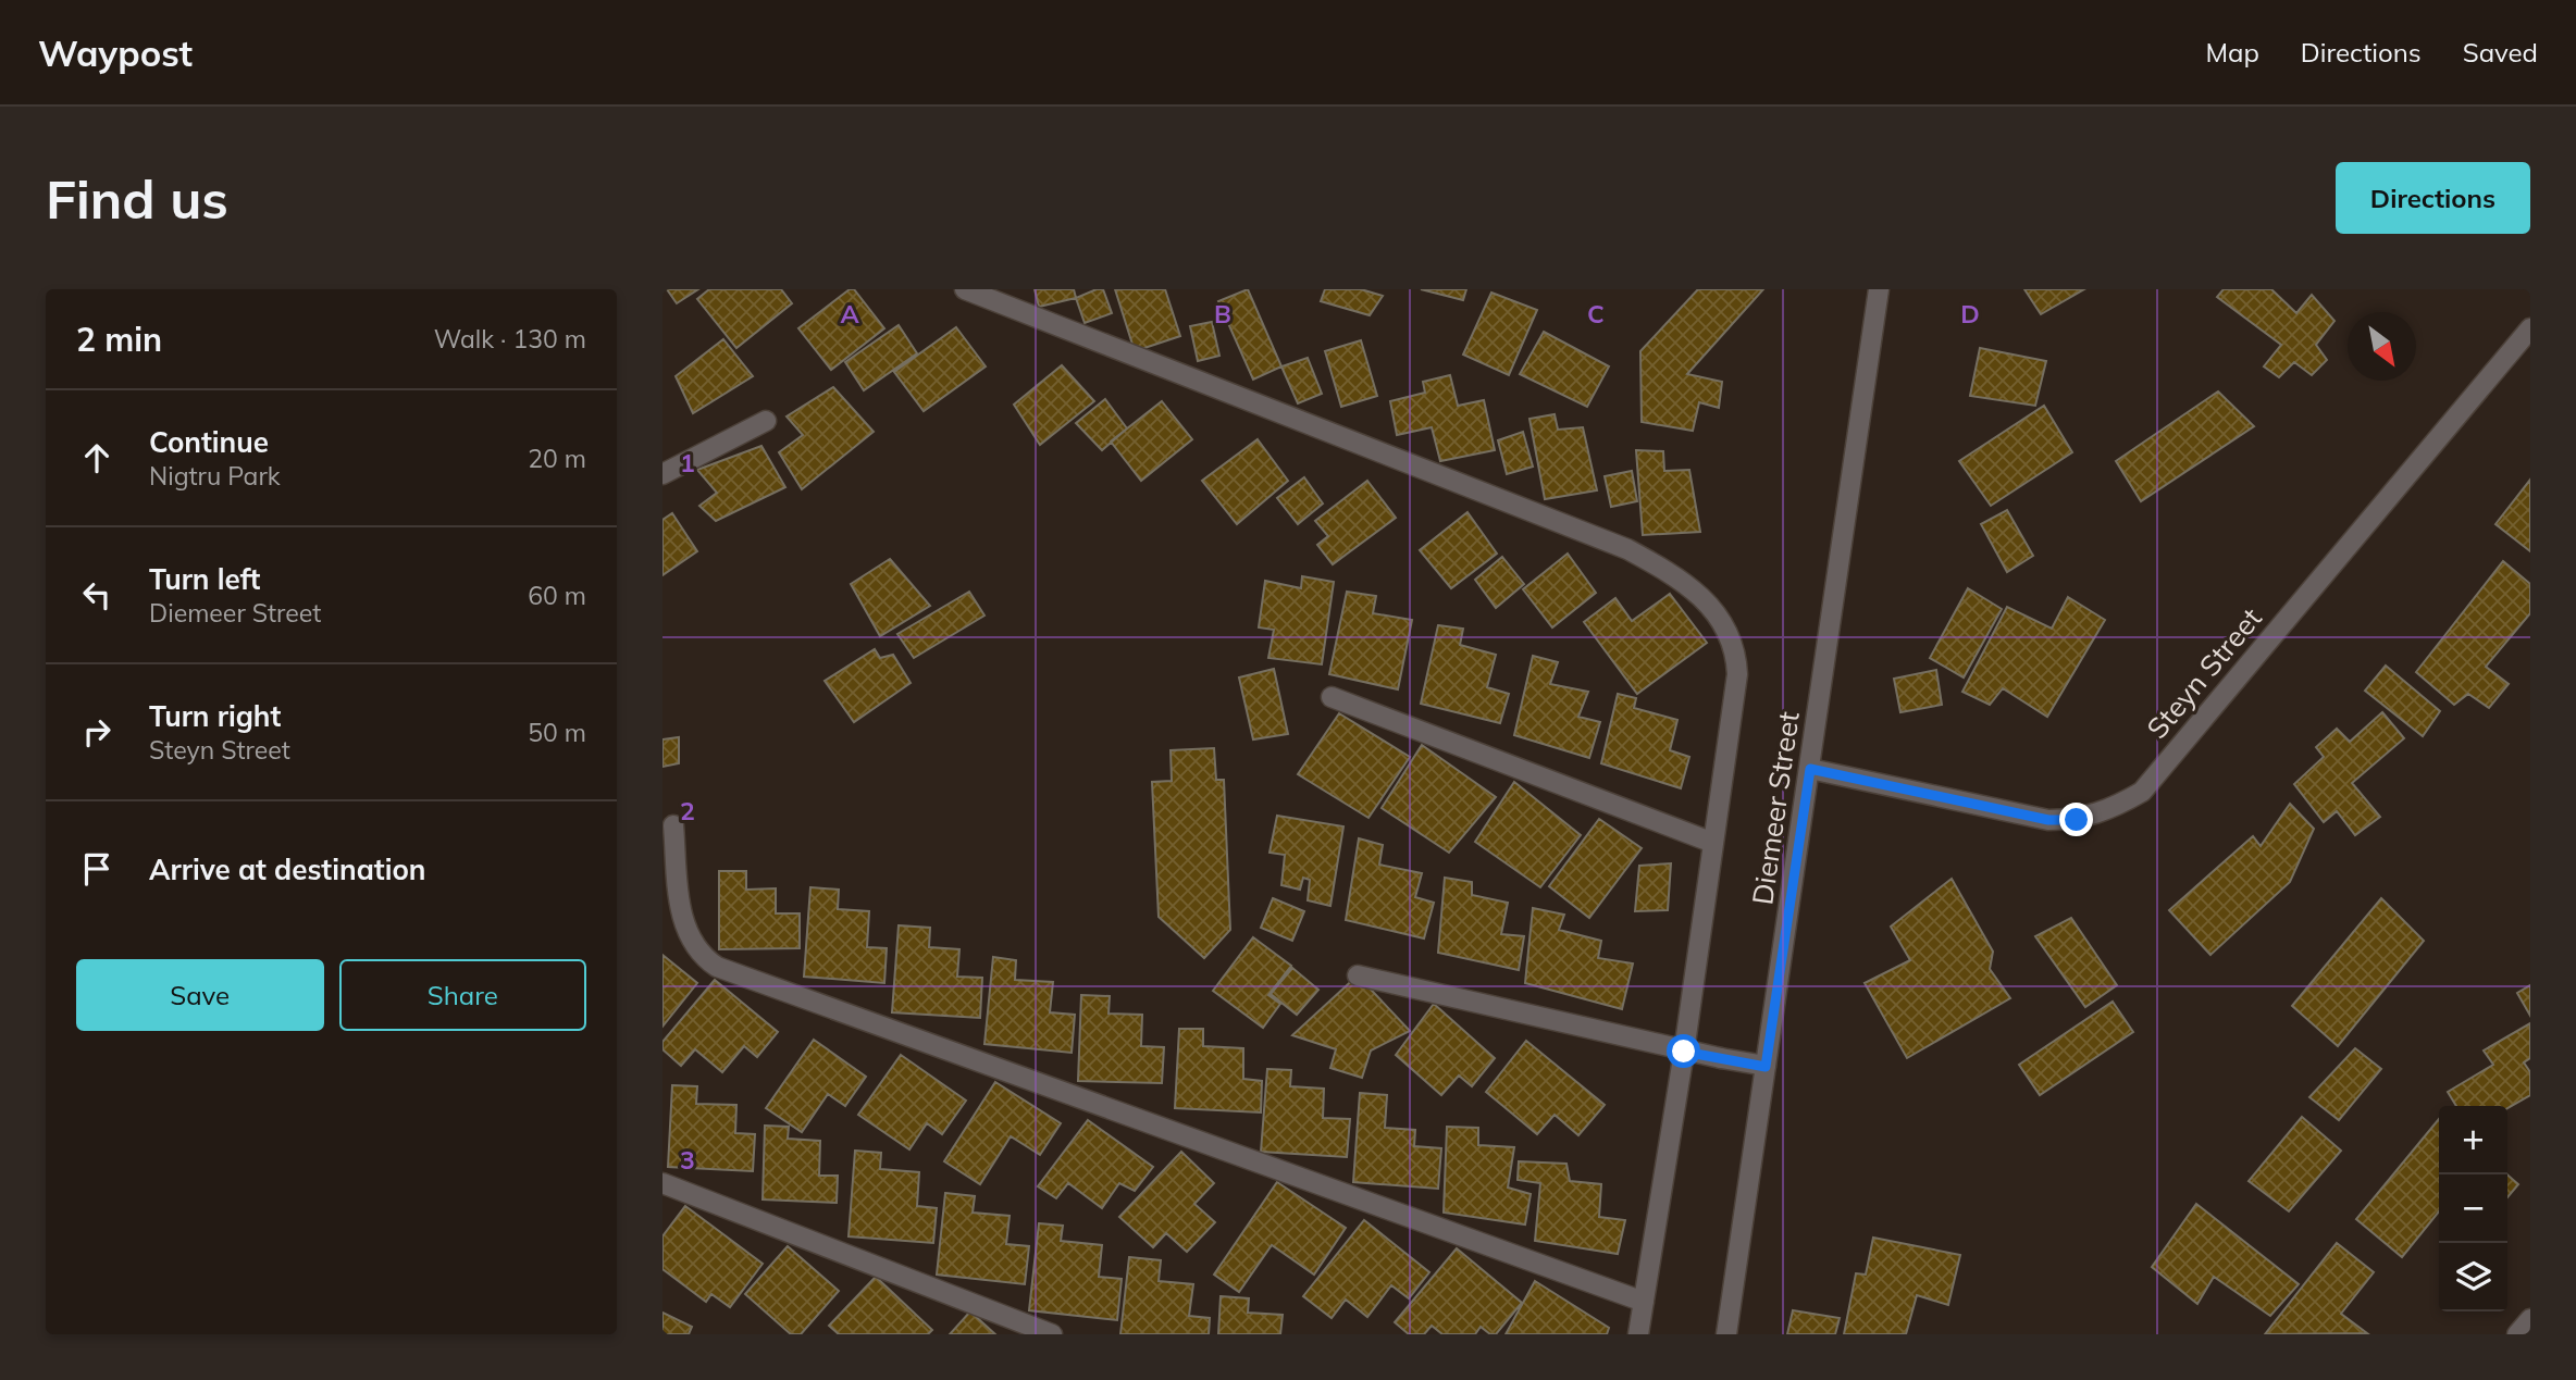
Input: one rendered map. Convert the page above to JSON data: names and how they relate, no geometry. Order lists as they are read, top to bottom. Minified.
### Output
{"streets":{"street":["Steyn Street","Diemeer Street"]},"crossings":[["Steyn Street","Diemeer Street"]],"north":"bottom right","page":{"header":"Waypost","nav":["Map","Directions","Saved"],"buttons":["Directions",["Save","Share"]],"title":"Find us","heading":["2 min","Walk · 130 m"],"list":[["Continue","Nigtru Park","20 m"],["Turn left","Diemeer Street","60 m"],["Turn right","Steyn Street","50 m"],"Arrive at destination"],"map_buttons":["+","−"]},"grid":{"columns":["A","B","C","D"],"rows":["1","2","3"]}}
